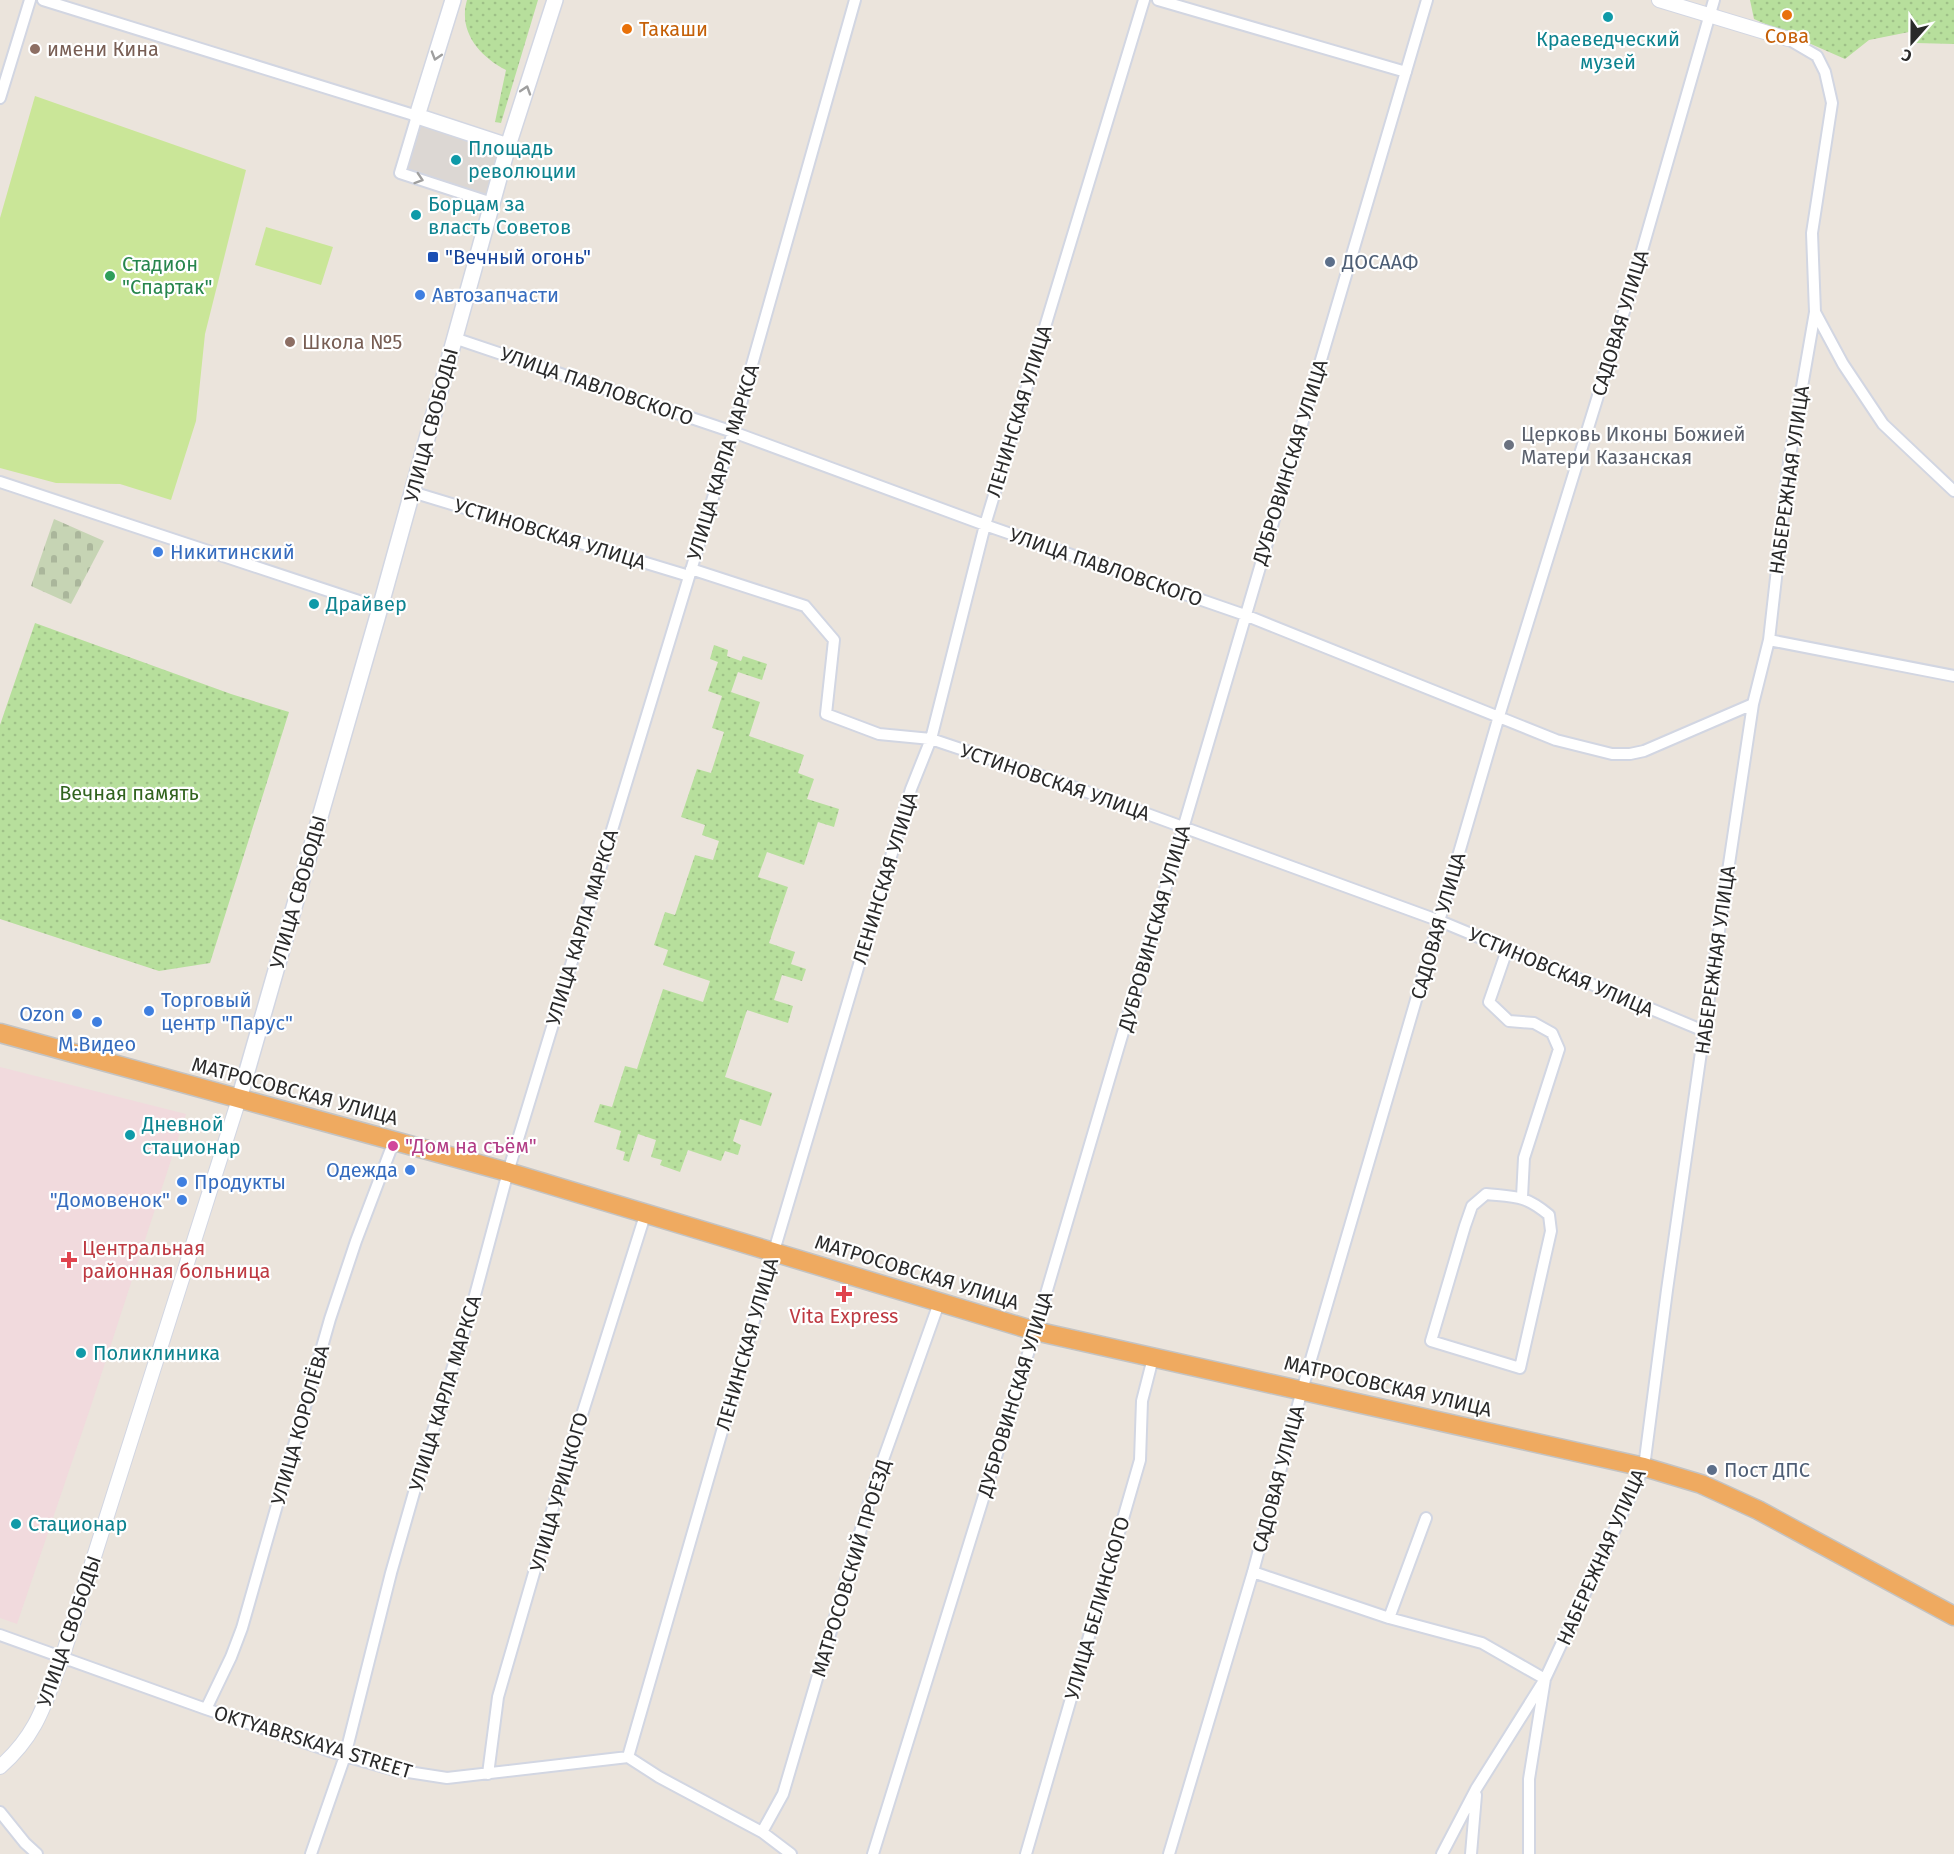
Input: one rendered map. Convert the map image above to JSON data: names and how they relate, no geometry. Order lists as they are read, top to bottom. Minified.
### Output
{"streets":{"highway":["МАТРОСОВСКАЯ УЛИЦА"],"main road":["УЛИЦА СВОБОДЫ"],"street":["САДОВАЯ УЛИЦА","УЛИЦА ПАВЛОВСКОГО","ЛЕНИНСКАЯ УЛИЦА","УЛИЦА КАРЛА МАРКСА","ДУБРОВИНСКАЯ УЛИЦА","НАБЕРЕЖНАЯ УЛИЦА","УСТИНОВСКАЯ УЛИЦА","УЛИЦА КОРОЛЁВА","УЛИЦА УРИЦКОГО","МАТРОСОВСКИЙ ПРОЕЗД","УЛИЦА БЕЛИНСКОГО","OKTYABRSKAYA STREET"]},"crossings":[["САДОВАЯ УЛИЦА","УЛИЦА ПАВЛОВСКОГО"],["САДОВАЯ УЛИЦА","УСТИНОВСКАЯ УЛИЦА"],["САДОВАЯ УЛИЦА","МАТРОСОВСКАЯ УЛИЦА"],["УЛИЦА ПАВЛОВСКОГО","ЛЕНИНСКАЯ УЛИЦА"],["УЛИЦА ПАВЛОВСКОГО","УЛИЦА СВОБОДЫ"],["УЛИЦА ПАВЛОВСКОГО","УЛИЦА КАРЛА МАРКСА"],["УЛИЦА ПАВЛОВСКОГО","ДУБРОВИНСКАЯ УЛИЦА"],["УЛИЦА ПАВЛОВСКОГО","НАБЕРЕЖНАЯ УЛИЦА"],["ЛЕНИНСКАЯ УЛИЦА","УСТИНОВСКАЯ УЛИЦА"],["ЛЕНИНСКАЯ УЛИЦА","МАТРОСОВСКАЯ УЛИЦА"],["ЛЕНИНСКАЯ УЛИЦА","OKTYABRSKAYA STREET"],["УЛИЦА СВОБОДЫ","УСТИНОВСКАЯ УЛИЦА"],["УЛИЦА СВОБОДЫ","МАТРОСОВСКАЯ УЛИЦА"],["УЛИЦА СВОБОДЫ","OKTYABRSKAYA STREET"],["УЛИЦА КАРЛА МАРКСА","УСТИНОВСКАЯ УЛИЦА"],["УЛИЦА КАРЛА МАРКСА","МАТРОСОВСКАЯ УЛИЦА"],["УЛИЦА КАРЛА МАРКСА","OKTYABRSKAYA STREET"],["ДУБРОВИНСКАЯ УЛИЦА","УСТИНОВСКАЯ УЛИЦА"],["ДУБРОВИНСКАЯ УЛИЦА","МАТРОСОВСКАЯ УЛИЦА"],["НАБЕРЕЖНАЯ УЛИЦА","УСТИНОВСКАЯ УЛИЦА"],["НАБЕРЕЖНАЯ УЛИЦА","МАТРОСОВСКАЯ УЛИЦА"],["МАТРОСОВСКАЯ УЛИЦА","УЛИЦА КОРОЛЁВА"],["МАТРОСОВСКАЯ УЛИЦА","УЛИЦА УРИЦКОГО"],["МАТРОСОВСКАЯ УЛИЦА","МАТРОСОВСКИЙ ПРОЕЗД"],["МАТРОСОВСКАЯ УЛИЦА","УЛИЦА БЕЛИНСКОГО"],["УЛИЦА КОРОЛЁВА","OKTYABRSKAYA STREET"],["УЛИЦА УРИЦКОГО","OKTYABRSKAYA STREET"]],"parks":["Вечная память"],"places":{"other":["Сова","Краеведческий музей","Такаши","имени Кина","Площадь революции","Борцам за власть Советов","ДОСААФ","Стадион \"Спартак\"","Автозапчасти","Школа №5","Церковь Иконы Божией Матери Казанская","Никитинский","Драйвер","Торговый центр \"Парус\"","Ozon","М.Видео","Дневной стационар","\"Дом на съём\"","Одежда","Продукты","\"Домовенок\"","Поликлиника","Пост ДПС","Стационар"],"transit":["\"Вечный огонь\""],"health":["Центральная районная больница","Vita Express"]},"north":"bottom"}
